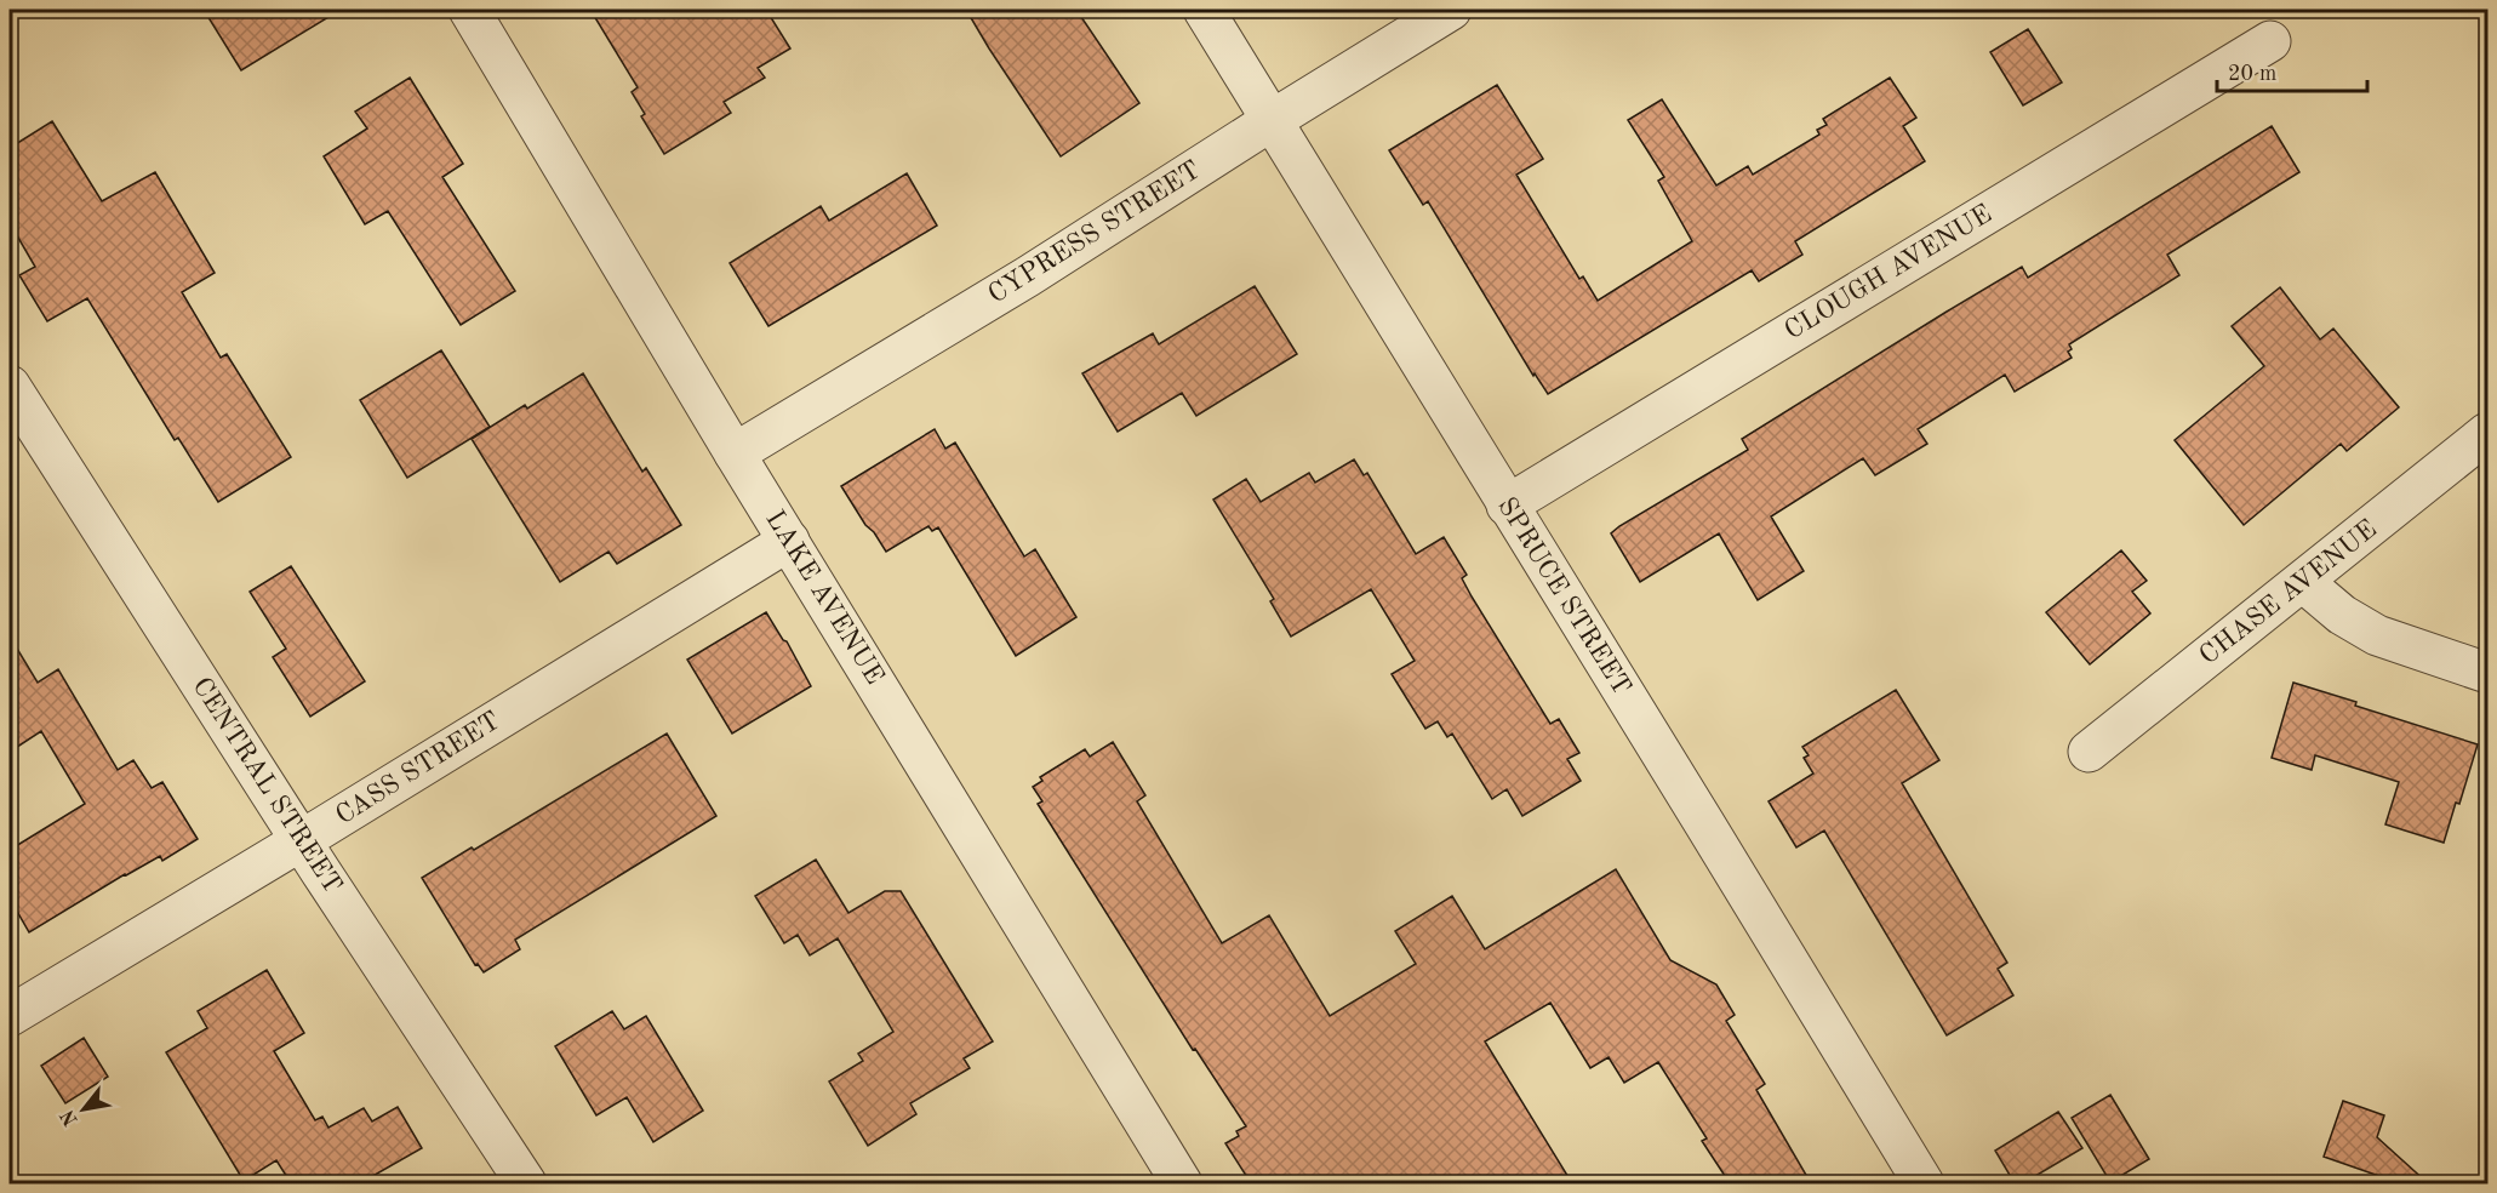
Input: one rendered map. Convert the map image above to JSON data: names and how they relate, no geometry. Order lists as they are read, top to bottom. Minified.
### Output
{"streets":{"street":["CYPRESS STREET","CLOUGH AVENUE","CHASE AVENUE","SPRUCE STREET","LAKE AVENUE","CASS STREET","CENTRAL STREET"]},"crossings":[["CYPRESS STREET","SPRUCE STREET"],["CYPRESS STREET","LAKE AVENUE"],["CLOUGH AVENUE","SPRUCE STREET"],["LAKE AVENUE","CASS STREET"],["CASS STREET","CENTRAL STREET"]],"scale_bar":"20 m","north":"bottom left"}
